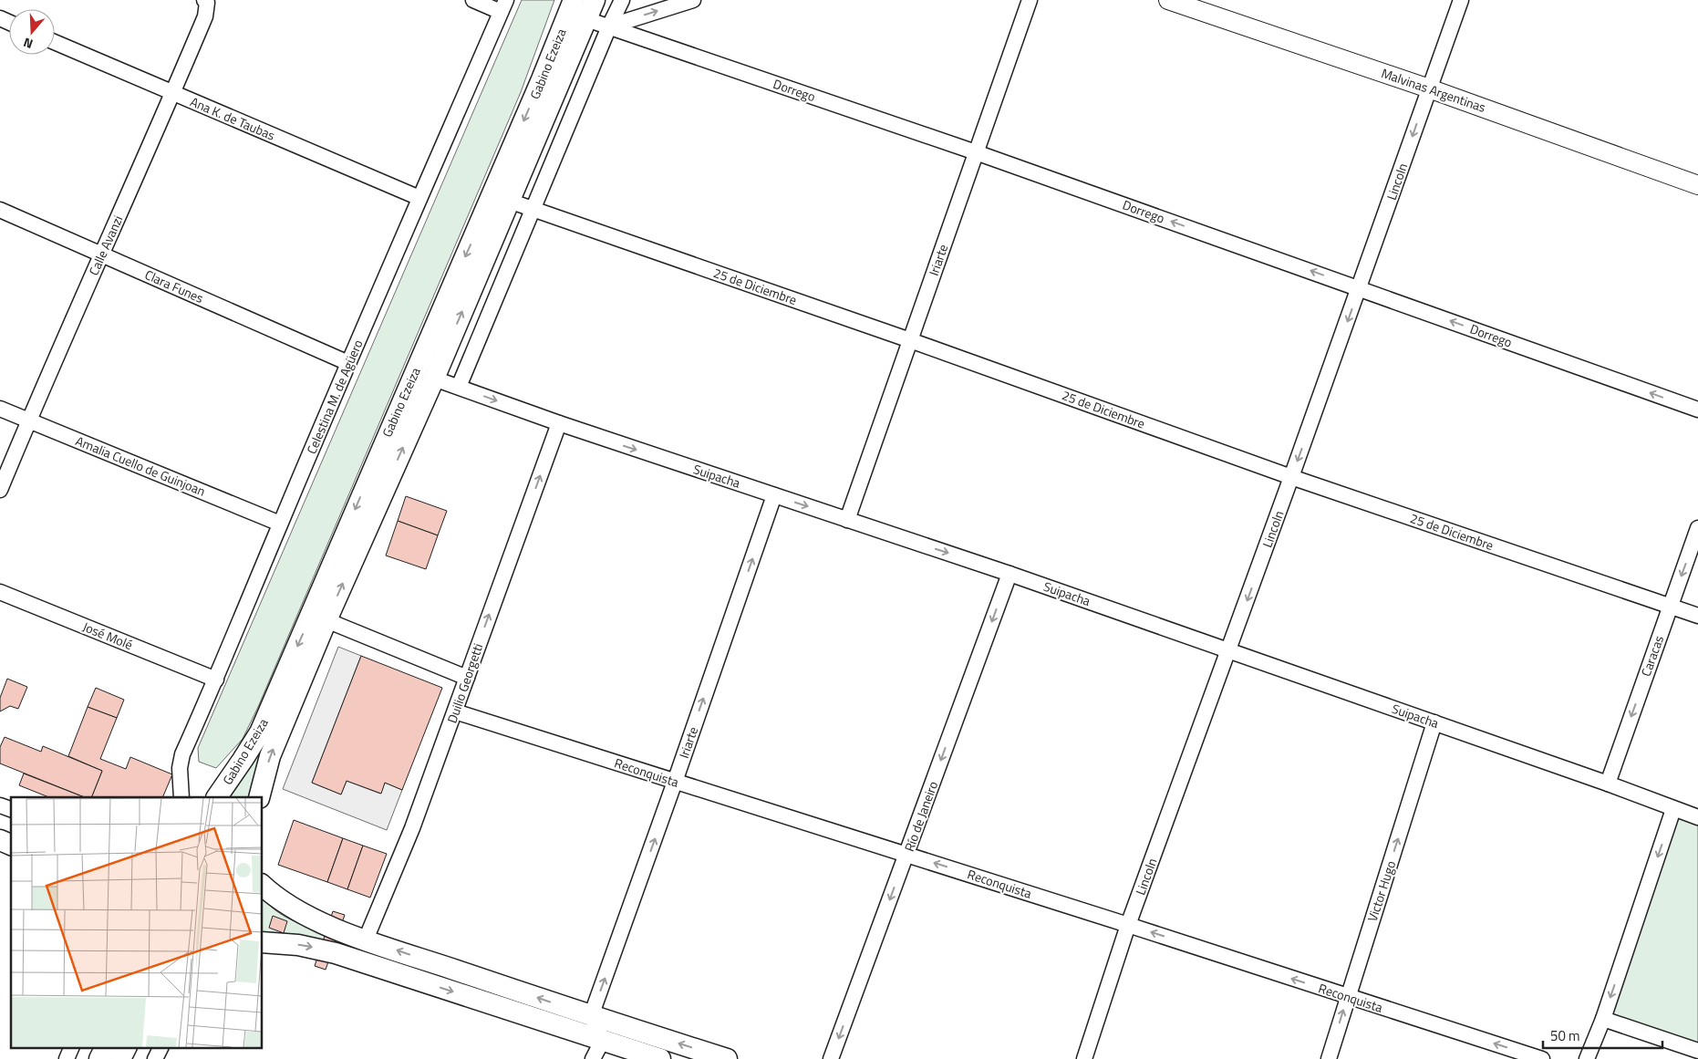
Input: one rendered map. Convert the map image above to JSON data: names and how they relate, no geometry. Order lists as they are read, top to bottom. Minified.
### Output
{"streets":{"main road":["Gabino Ezeiza"],"street":["Dorrego","Malvinas Argentinas","Ana K. de Taubas","Lincoln","Calle Avanzi","Iriarte","Clara Funes","25 de Diciembre","Celestina M. de Agüero","Amalia Cuello de Guinjoan","Suipacha","José Molé","Caracas","Duilio Georgetti","Reconquista","Río de Janeiro","Victor Hugo"]},"crossings":[["Gabino Ezeiza","Dorrego"],["Gabino Ezeiza","25 de Diciembre"],["Gabino Ezeiza","Suipacha"],["Dorrego","Lincoln"],["Dorrego","Iriarte"],["Malvinas Argentinas","Lincoln"],["Ana K. de Taubas","Calle Avanzi"],["Ana K. de Taubas","Celestina M. de Agüero"],["Lincoln","25 de Diciembre"],["Lincoln","Suipacha"],["Lincoln","Reconquista"],["Calle Avanzi","Clara Funes"],["Calle Avanzi","Amalia Cuello de Guinjoan"],["Iriarte","25 de Diciembre"],["Iriarte","Suipacha"],["Iriarte","Reconquista"],["Clara Funes","Celestina M. de Agüero"],["25 de Diciembre","Caracas"],["Celestina M. de Agüero","Amalia Cuello de Guinjoan"],["Celestina M. de Agüero","José Molé"],["Suipacha","Caracas"],["Suipacha","Duilio Georgetti"],["Suipacha","Río de Janeiro"],["Suipacha","Victor Hugo"],["Duilio Georgetti","Reconquista"],["Reconquista","Río de Janeiro"],["Reconquista","Victor Hugo"]],"one_way":["Dorrego","Lincoln","Iriarte","Suipacha","Caracas","Duilio Georgetti","Reconquista","Río de Janeiro","Victor Hugo"],"scale_bar":"50 m","north":"bottom"}
